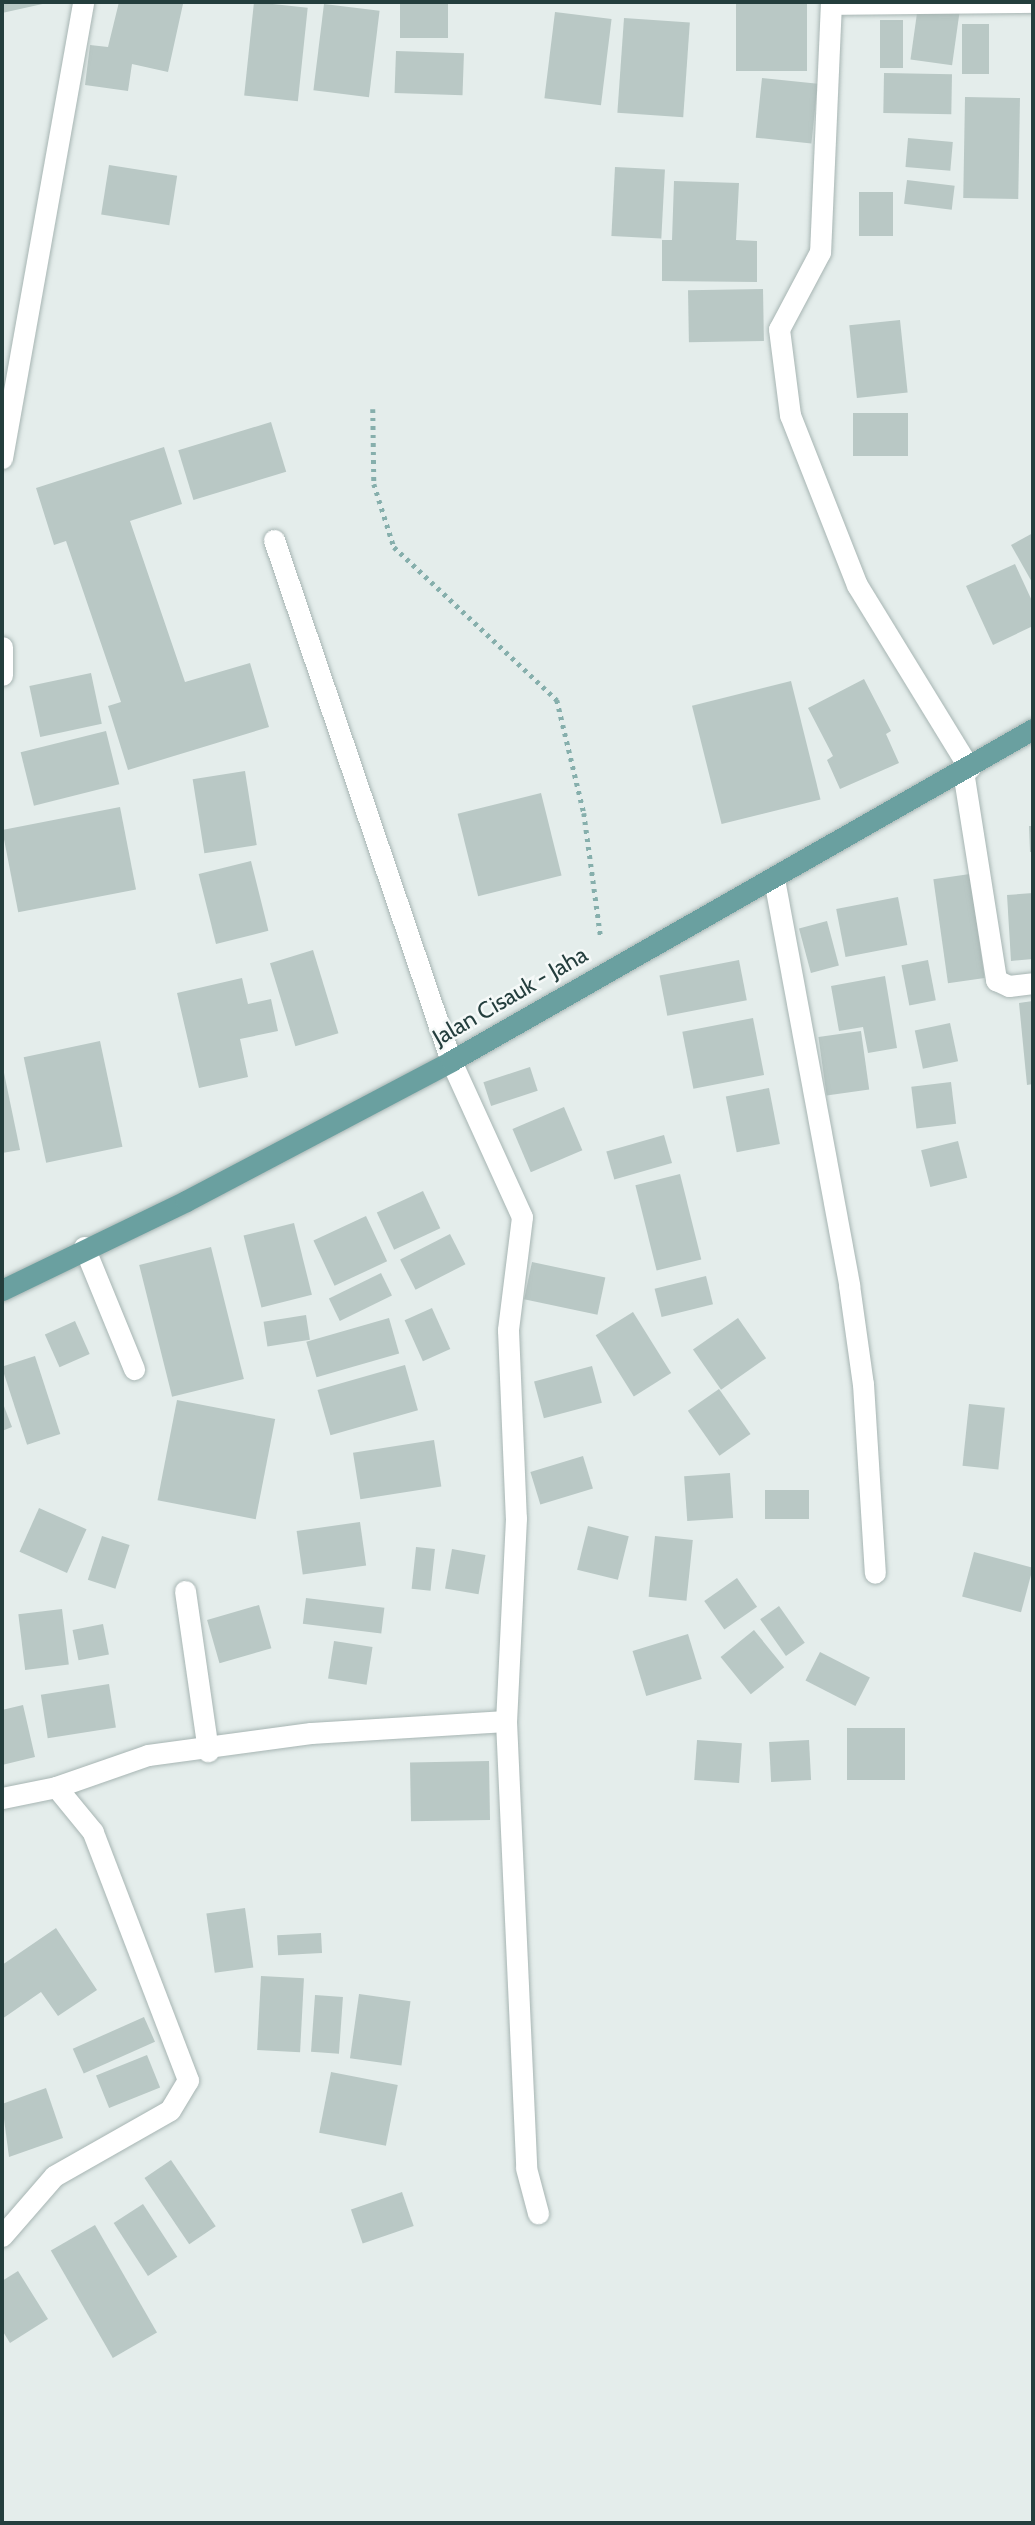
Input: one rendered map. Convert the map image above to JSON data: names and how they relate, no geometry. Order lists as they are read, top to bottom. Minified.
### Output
{"streets":{"main road":["Jalan Cisauk - Jaha"]}}
